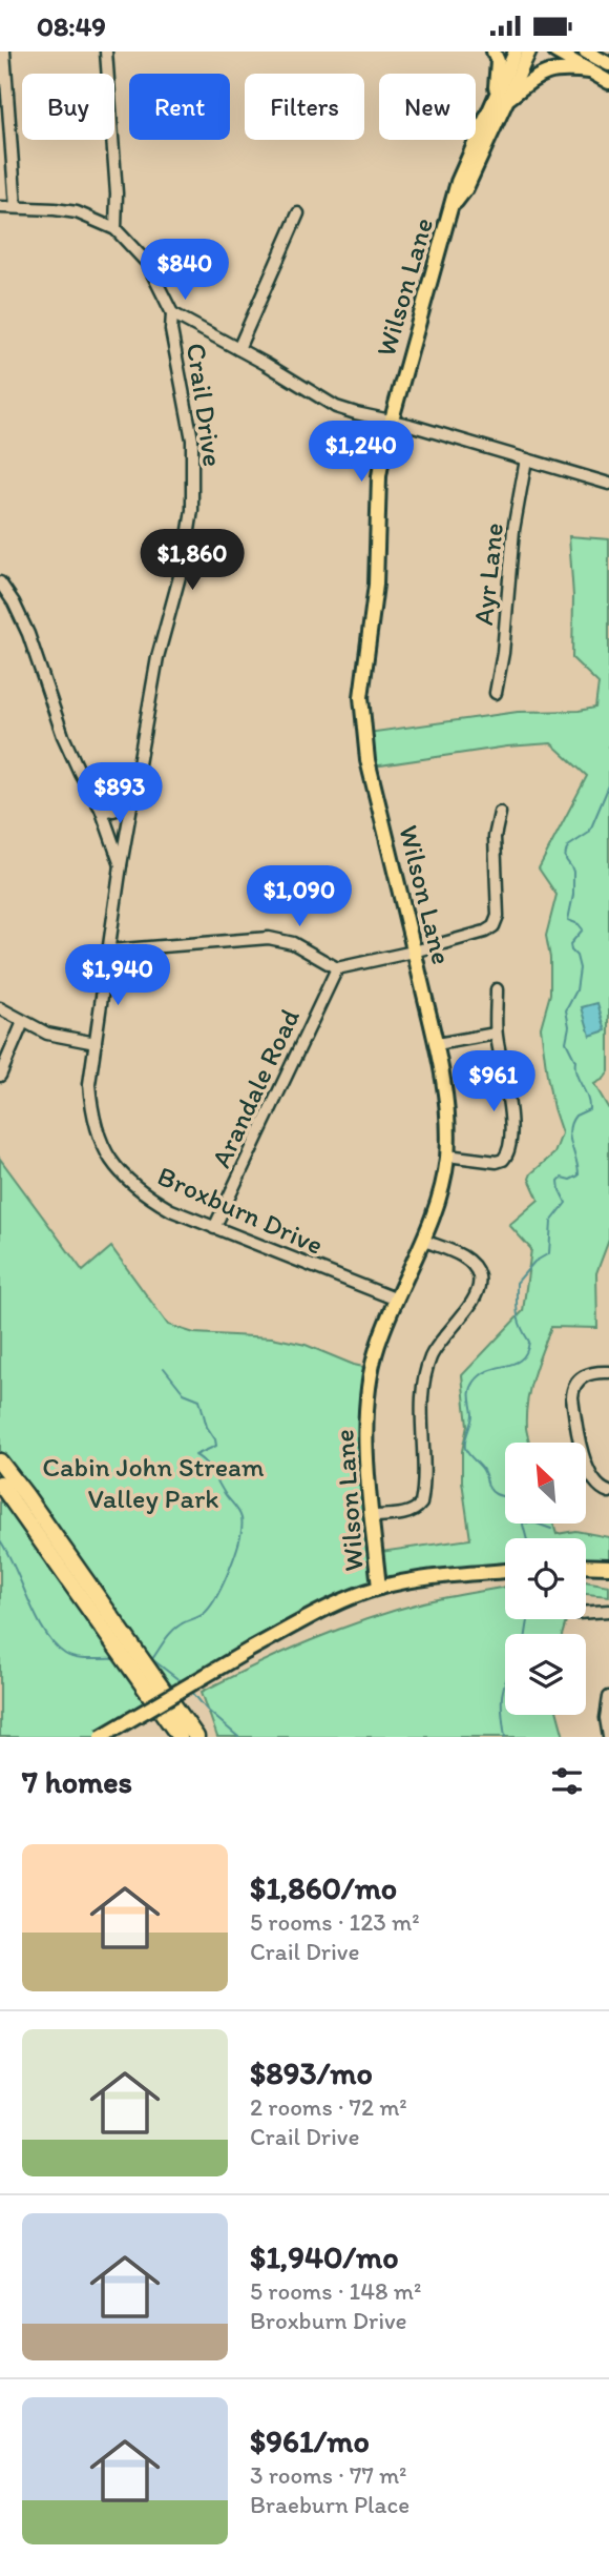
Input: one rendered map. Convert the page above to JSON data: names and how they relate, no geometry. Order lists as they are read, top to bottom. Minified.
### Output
{"streets":{"main road":["Wilson Lane"],"street":["Crail Drive","Ayr Lane","Arandale Road","Broxburn Drive"]},"crossings":[["Wilson Lane","Broxburn Drive"],["Crail Drive","Broxburn Drive"],["Arandale Road","Broxburn Drive"]],"parks":["Cabin John Stream Valley Park"],"north":"top left","page":{"status":"08:49","chip":["Buy","Rent","Filters","New"],"price":["$840","$1,240","$1,860","$893","$1,090","$1,940","$961"],"heading":"7 homes","list":[{"name":"$1,860/mo","note":"5 rooms · 123 m² · Crail Drive"},{"name":"$893/mo","note":"2 rooms · 72 m² · Crail Drive"},{"name":"$1,940/mo","note":"5 rooms · 148 m² · Broxburn Drive"},{"name":"$961/mo","note":"3 rooms · 77 m² · Braeburn Place"}]}}
